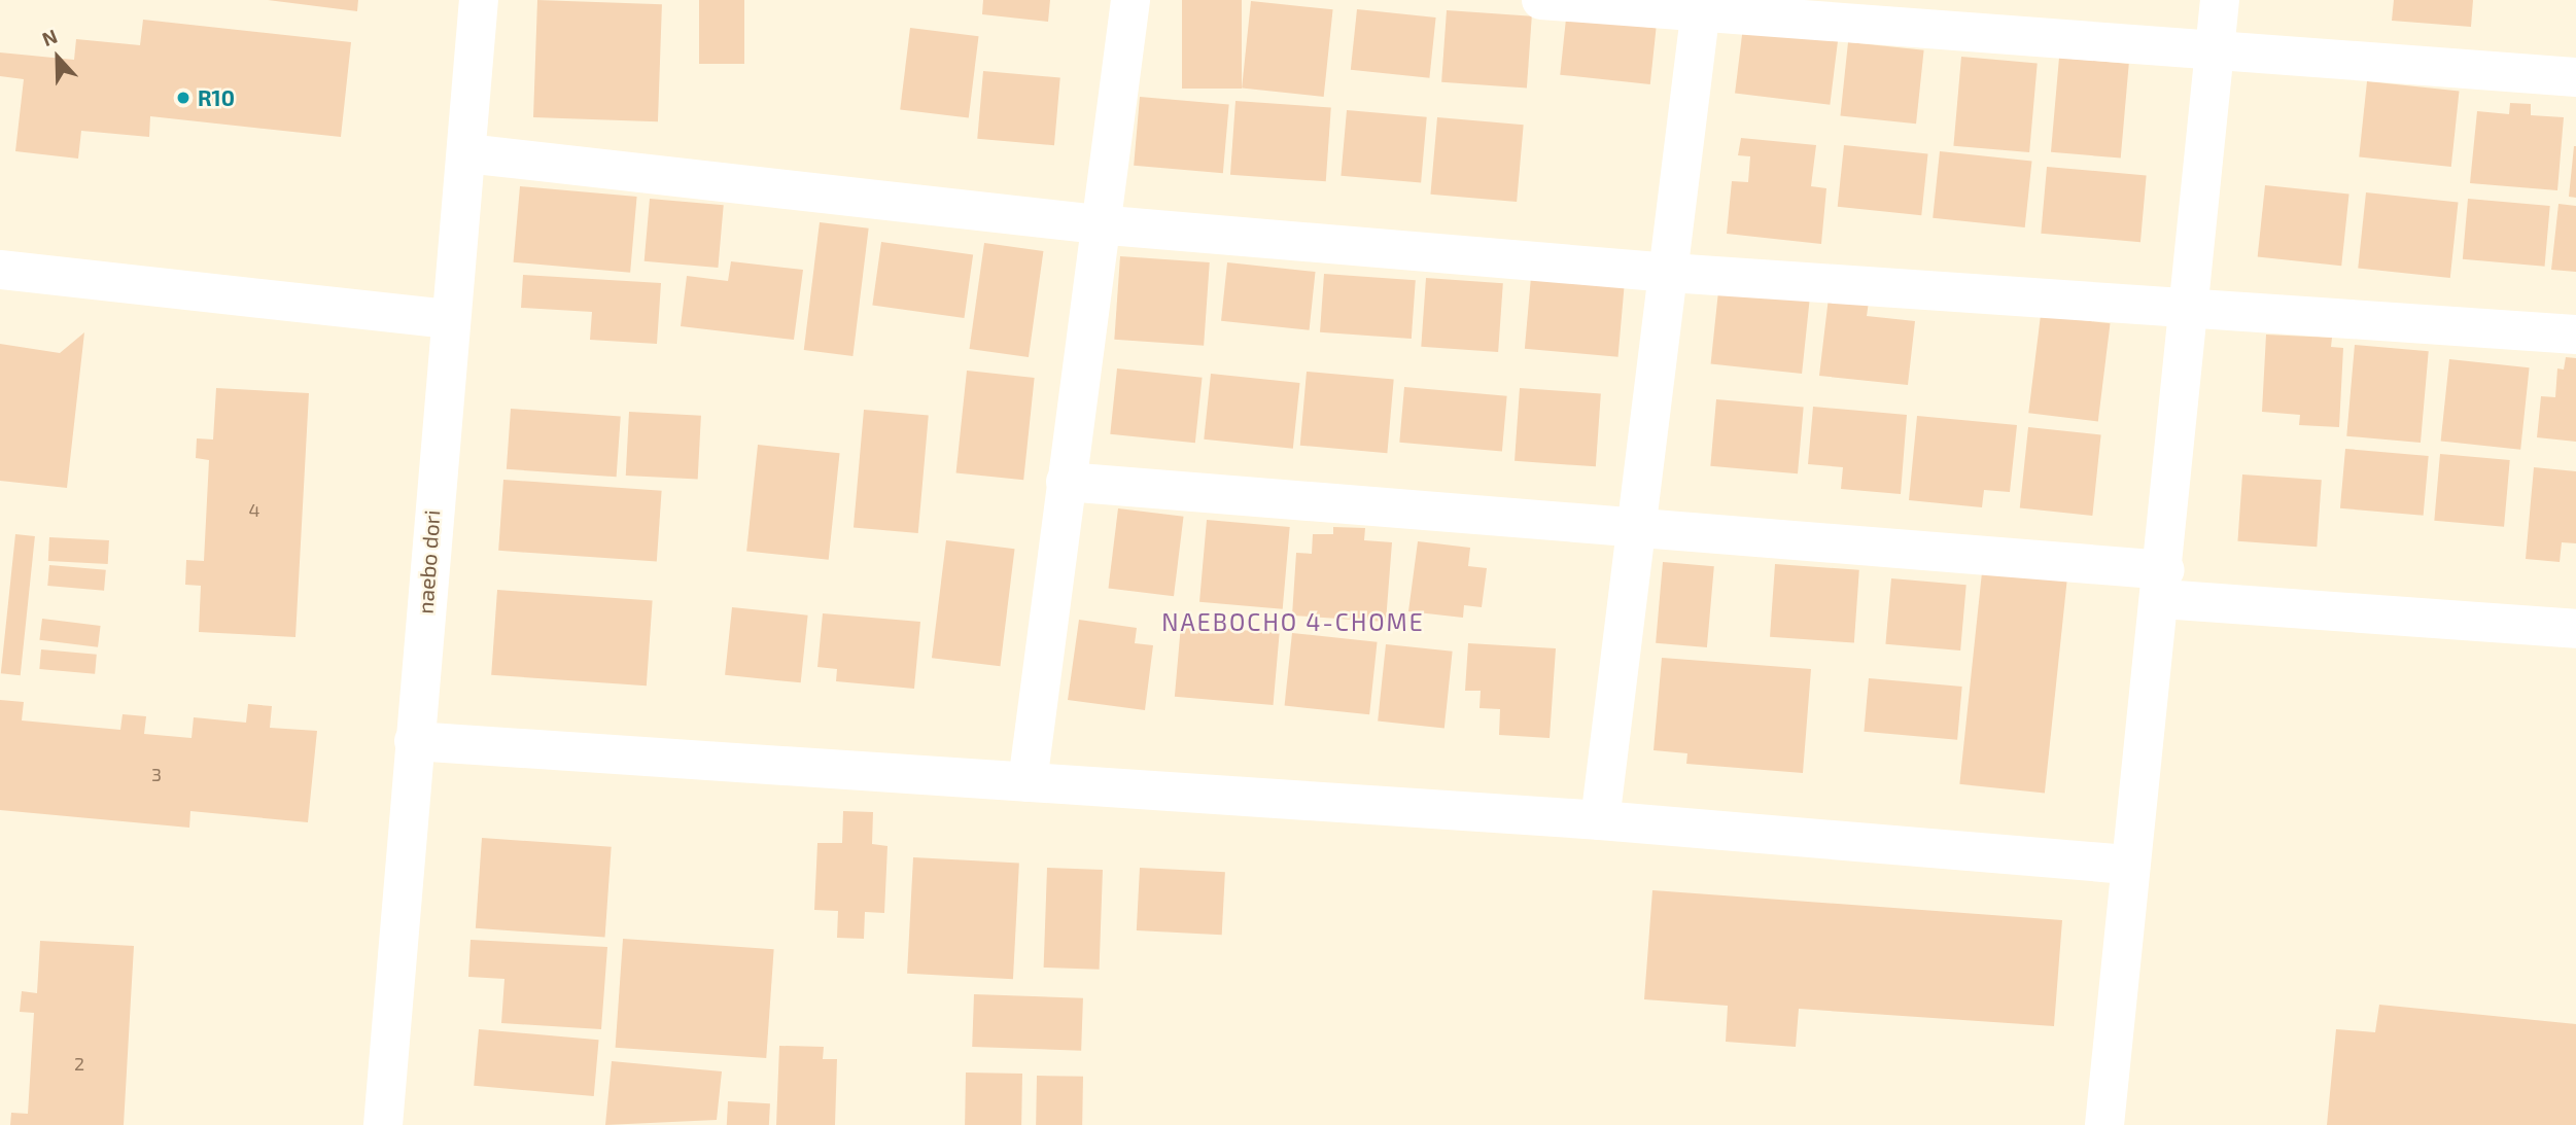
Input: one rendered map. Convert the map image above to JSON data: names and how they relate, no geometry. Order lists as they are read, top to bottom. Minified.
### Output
{"streets":{"street":["naebo dori"]},"districts":["NAEBOCHO 4-CHOME"],"places":["R10"],"house_numbers":["4","3","2"],"north":"top"}
